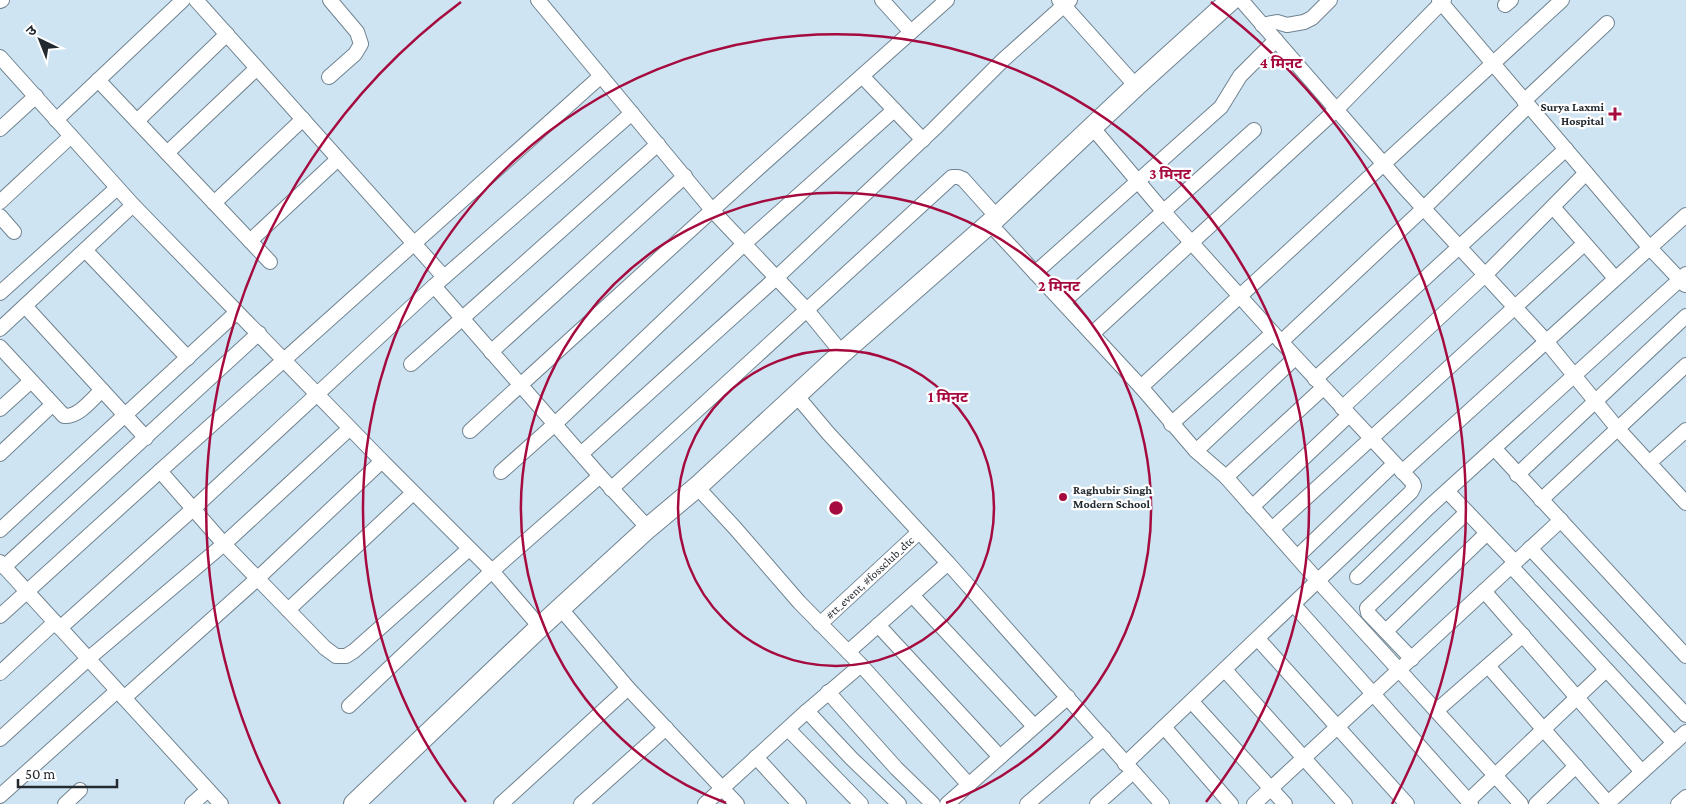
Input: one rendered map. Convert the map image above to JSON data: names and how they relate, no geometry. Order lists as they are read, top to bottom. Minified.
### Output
{"streets":{"street":["#tt_event, #fossclub_dtc"]},"places":{"health":["Surya Laxmi Hospital"],"other":["Raghubir Singh Modern School"]},"scale_bar":"50 m","north":"top left","rings":["4 मिनट","3 मिनट","2 मिनट","1 मिनट"]}
